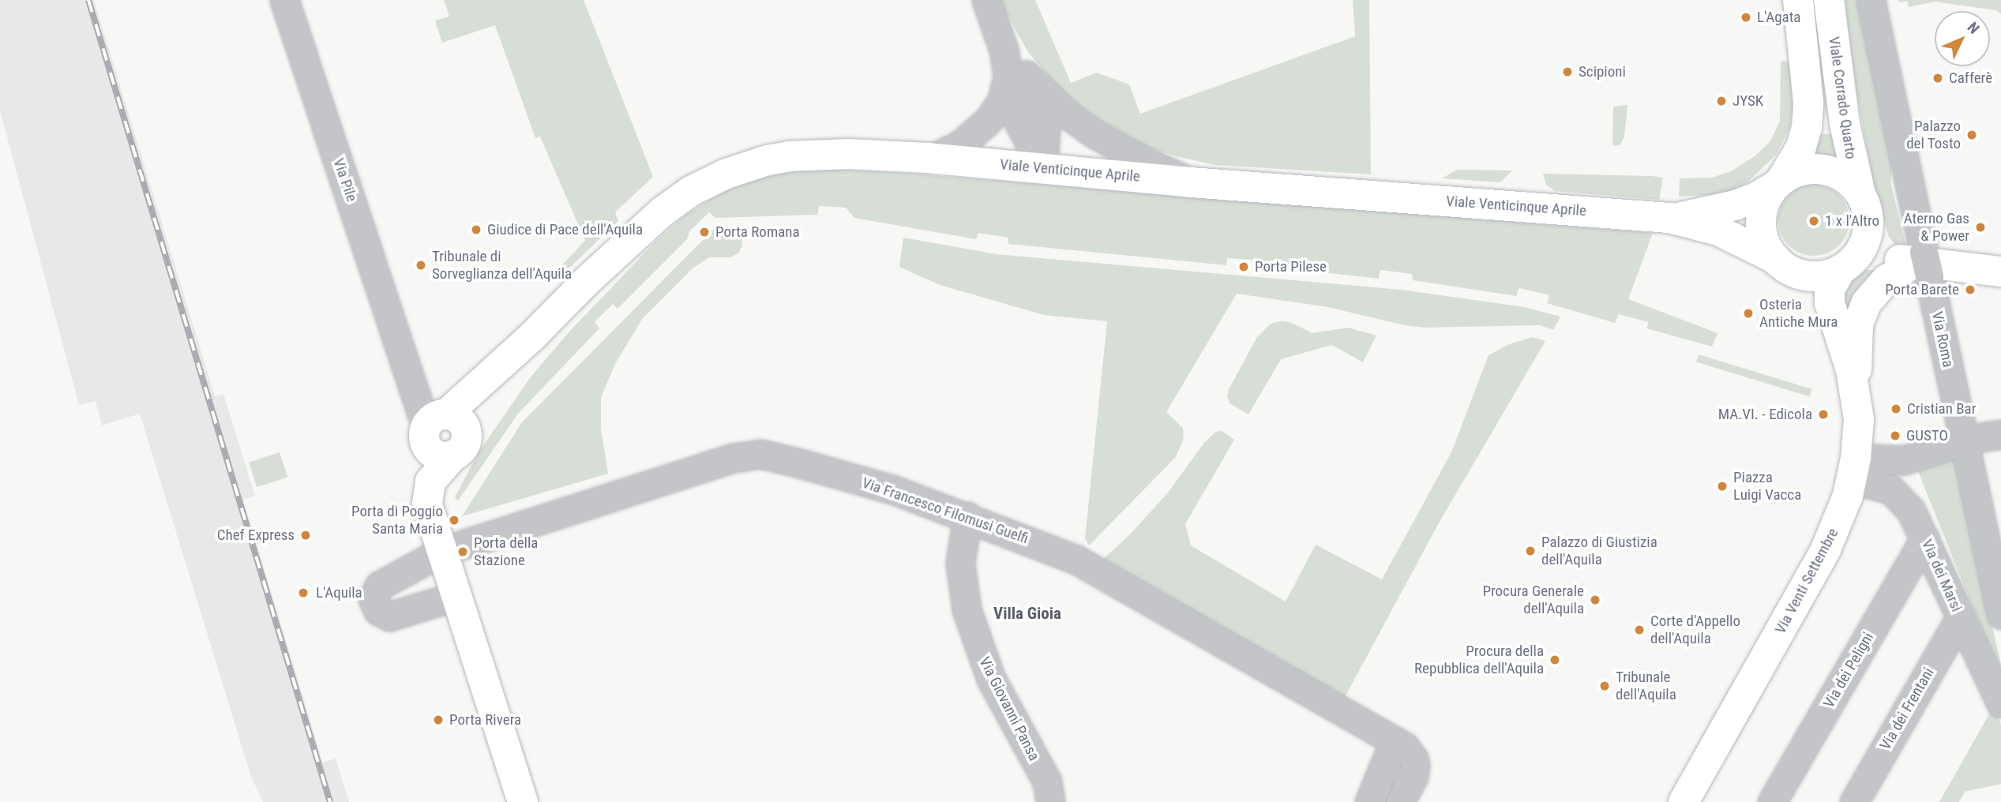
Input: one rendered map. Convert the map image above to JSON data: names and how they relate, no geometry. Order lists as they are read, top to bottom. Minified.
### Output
{"streets":{"main road":["Viale Corrado Quarto","Viale Venticinque Aprile","Via Venti Settembre"],"street":["Via Pile","Via Roma","Via Francesco Filomusi Guelfi","Via dei Marsi","Via dei Peligni","Via Giovanni Pansa","Via dei Frentani"]},"crossings":[["Viale Corrado Quarto","Viale Venticinque Aprile"],["Viale Corrado Quarto","Via Venti Settembre"],["Viale Venticinque Aprile","Via Pile"],["Viale Venticinque Aprile","Via Venti Settembre"],["Via Francesco Filomusi Guelfi","Via Giovanni Pansa"],["Via dei Marsi","Via Venti Settembre"],["Via dei Marsi","Via dei Peligni"],["Via dei Marsi","Via dei Frentani"]],"districts":["Villa Gioia"],"places":["L'Agata","Scipioni","Cafferè","JYSK","Palazzo del Tosto","1 x l'Altro","Aterno Gas & Power","Giudice di Pace dell'Aquila","Porta Romana","Tribunale di Sorveglianza dell'Aquila","Porta Pilese","Porta Barete","Osteria Antiche Mura","Cristian Bar","MA.VI. - Edicola","GUSTO","Piazza Luigi Vacca","Porta di Poggio Santa Maria","Chef Express","Palazzo di Giustizia dell'Aquila","Porta della Stazione","L'Aquila","Procura Generale dell'Aquila","Corte d'Appello dell'Aquila","Procura della Repubblica dell'Aquila","Tribunale dell'Aquila","Porta Rivera"],"north":"top right"}
